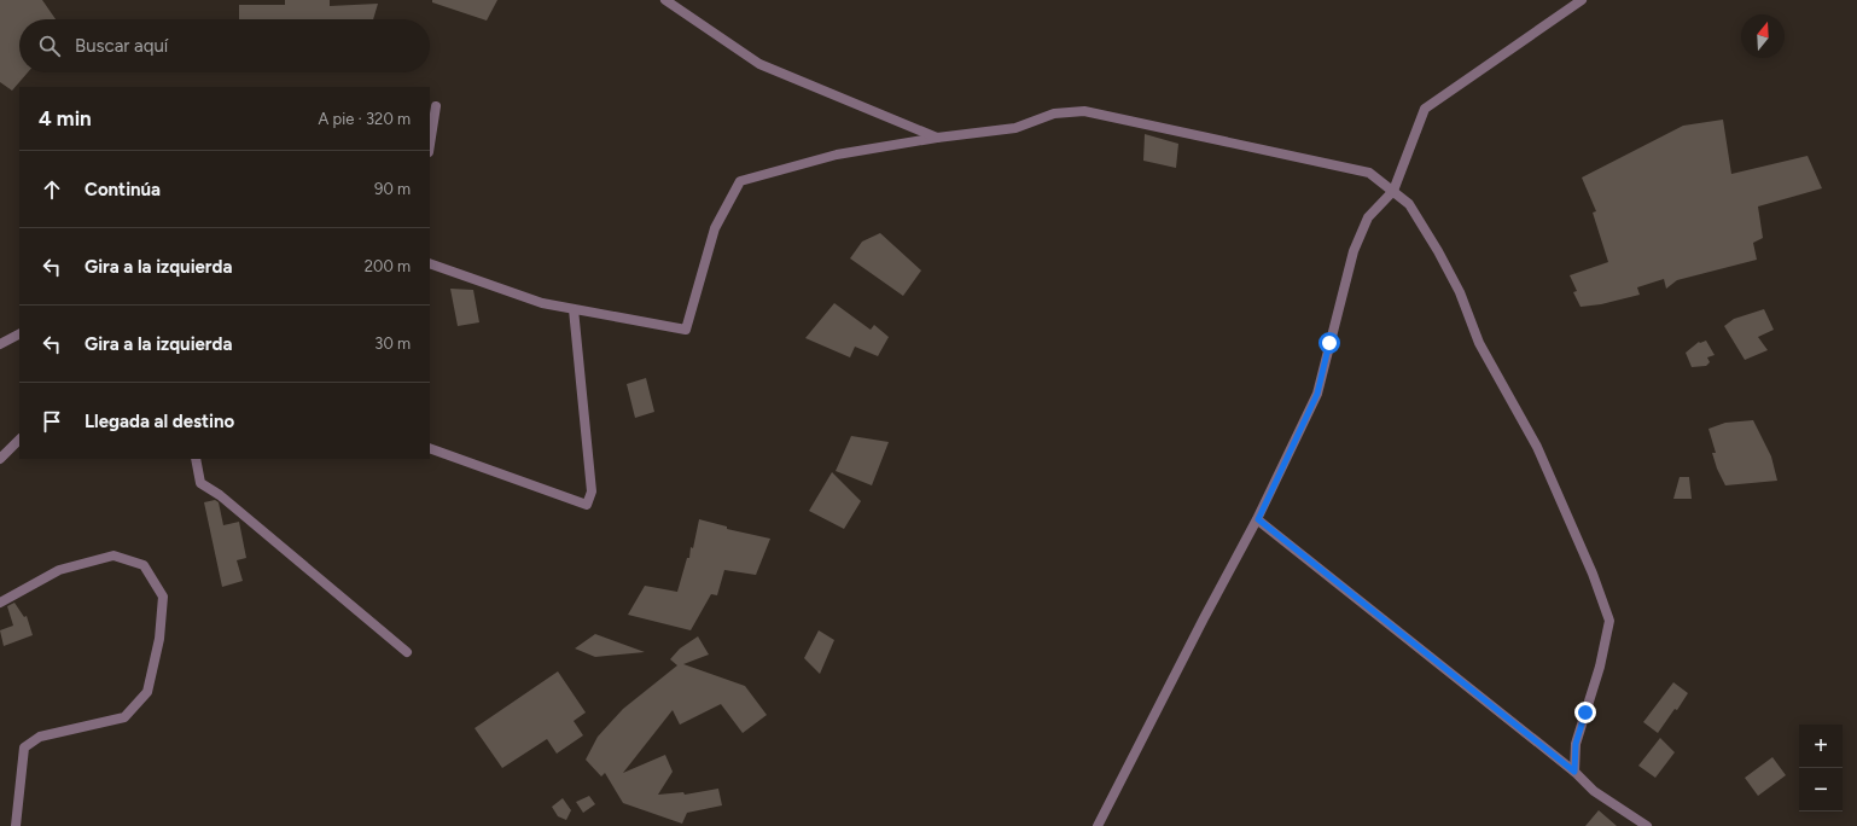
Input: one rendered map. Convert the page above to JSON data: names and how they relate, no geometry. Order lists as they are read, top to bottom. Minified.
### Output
{"north":"top","page":{"search":"Buscar aquí","heading":["4 min","A pie · 320 m"],"list":[["Continúa","90 m"],["Gira a la izquierda","200 m"],["Gira a la izquierda","30 m"],"Llegada al destino"],"map_buttons":["+","−"]}}
